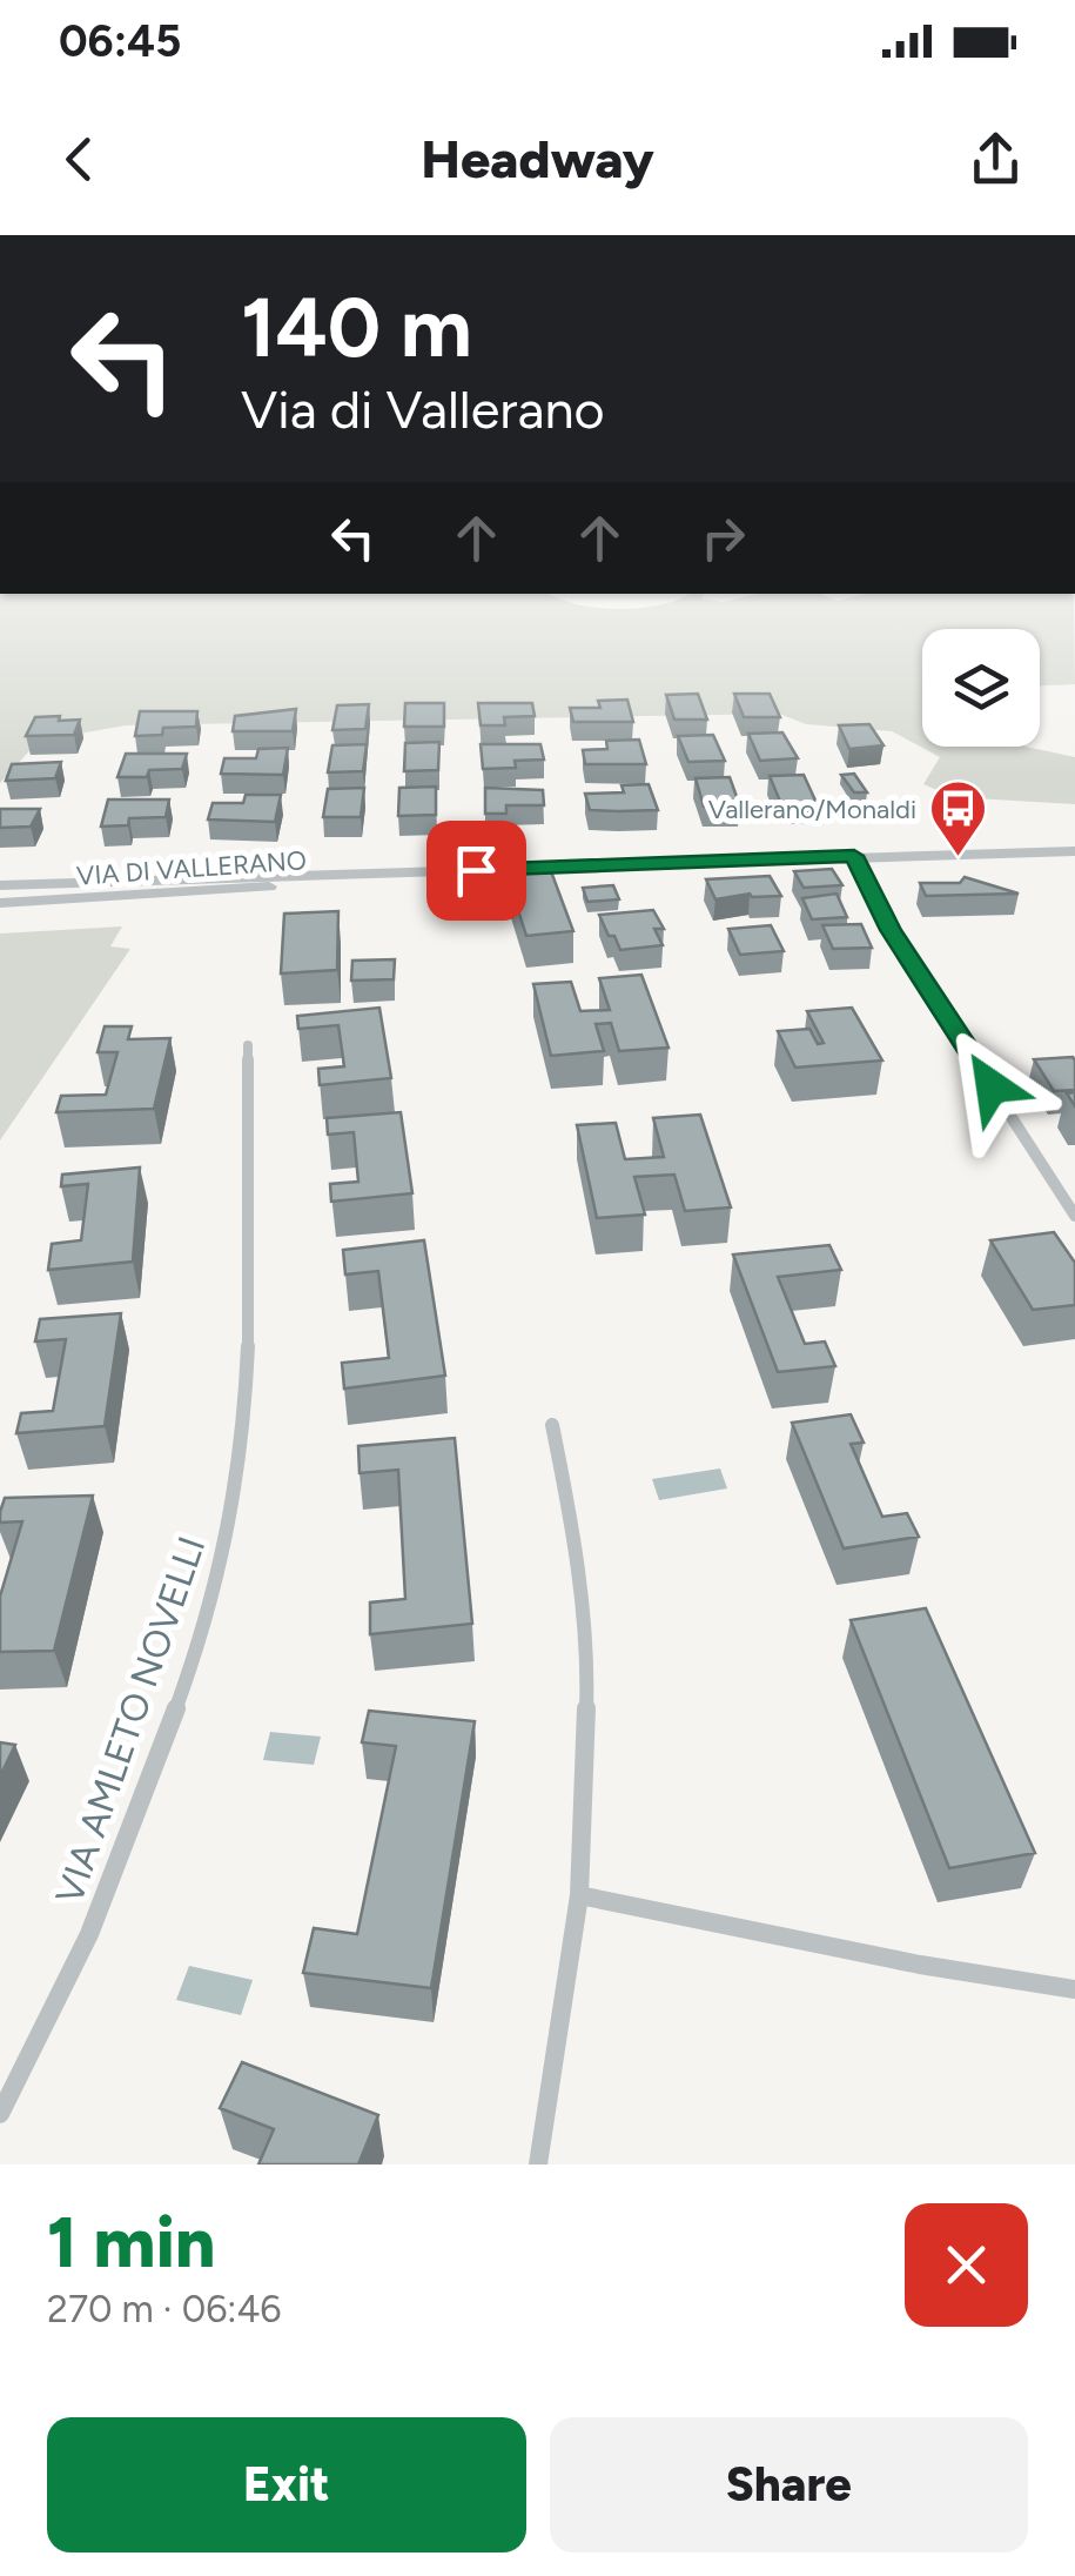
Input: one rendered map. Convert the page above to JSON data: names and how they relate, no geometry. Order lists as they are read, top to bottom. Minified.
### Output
{"streets":{"street":["VIA DI VALLERANO","VIA AMLETO NOVELLI"]},"places":{"bus stop":["Vallerano/Monaldi"]},"page":{"status":"06:45","header":"Headway","turn":["140 m","Via di Vallerano"],"heading":["1 min","270 m · 06:46"],"buttons":["Exit","Share"]}}
